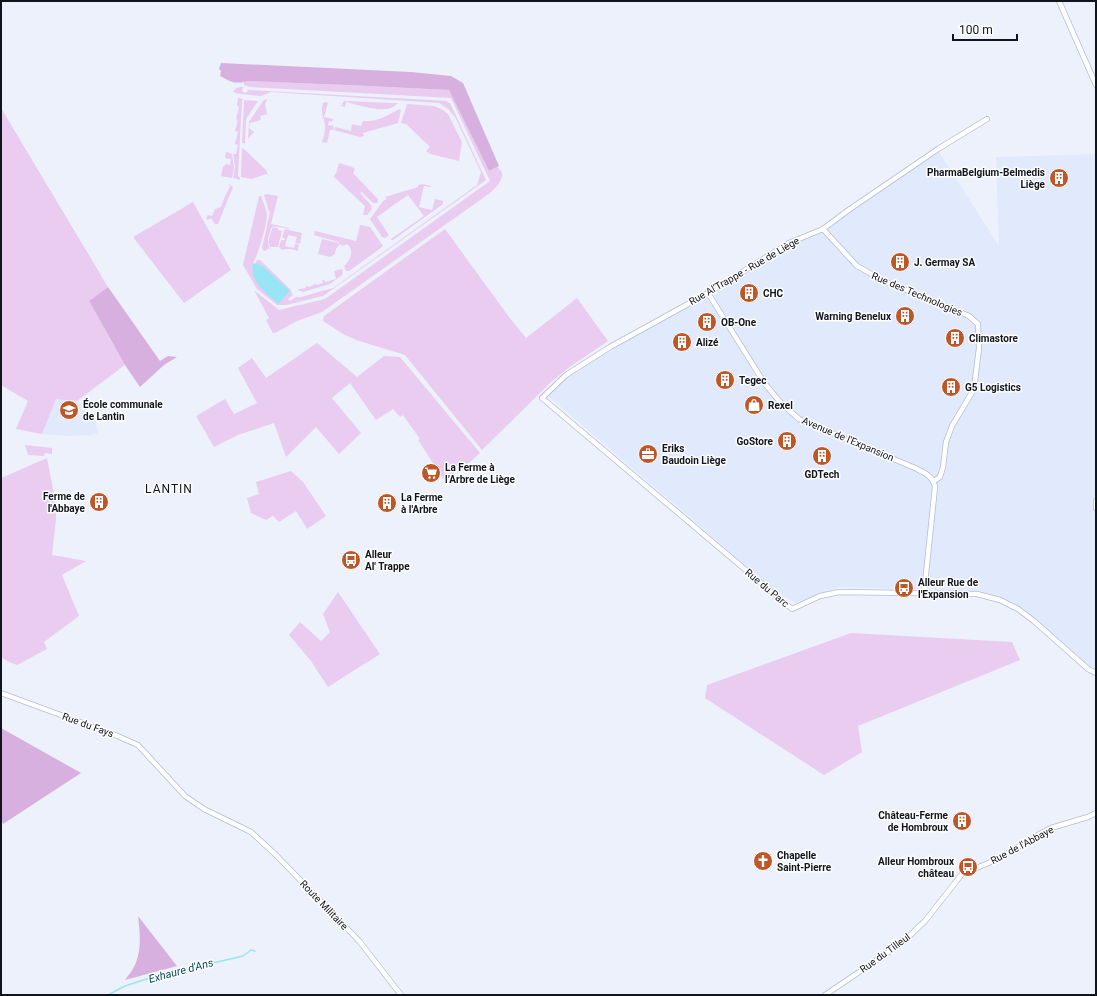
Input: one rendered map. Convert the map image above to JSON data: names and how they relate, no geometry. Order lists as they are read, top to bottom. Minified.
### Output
{"streets":{"street":["Rue Al'Trappe - Rue de Liège","Rue des Technologies","Avenue de l'Expansion","Rue du Parc","Rue du Fays","Rue de l'Abbaye","Route Militaire","Rue du Tilleul"]},"crossings":[["Rue Al'Trappe - Rue de Liège","Rue des Technologies"],["Rue Al'Trappe - Rue de Liège","Avenue de l'Expansion"],["Rue Al'Trappe - Rue de Liège","Rue du Parc"],["Rue des Technologies","Avenue de l'Expansion"],["Rue du Fays","Route Militaire"],["Rue de l'Abbaye","Rue du Tilleul"]],"districts":["LANTIN"],"water":["Exhaure d'Ans"],"places":{"building":["PharmaBelgium-Belmedis Liège","J. Germay SA","CHC","Warning Benelux","OB-One","Climastore","Alizé","Tegec","G5 Logistics","GoStore","GDTech","Ferme de l'Abbaye","La Ferme à l'Arbre","Château-Ferme de Hombroux"],"shop":["Rexel"],"school or university":["École communale de Lantin"],"office":["Eriks Baudoin Liège"],"supermarket":["La Ferme à l’Arbre de Liège"],"bus stop":["Alleur Al' Trappe","Alleur Rue de l'Expansion","Alleur Hombroux château"],"church":["Chapelle Saint-Pierre"]},"scale_bar":"100 m"}
